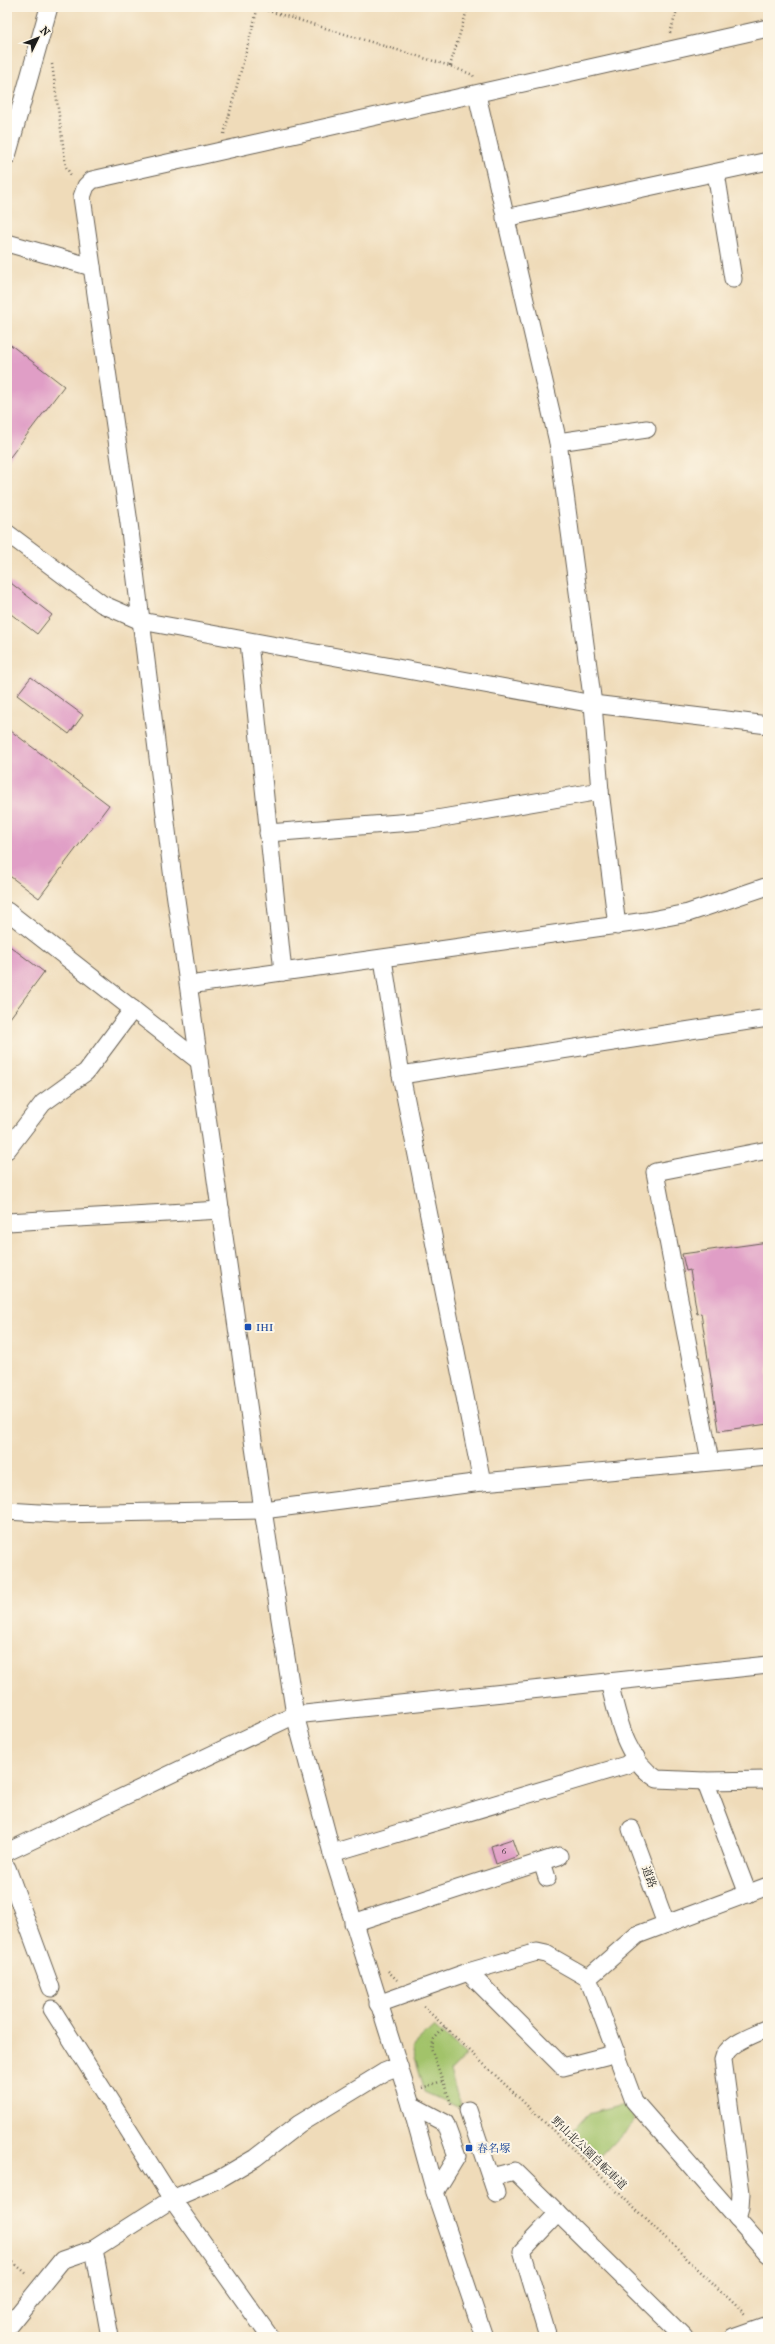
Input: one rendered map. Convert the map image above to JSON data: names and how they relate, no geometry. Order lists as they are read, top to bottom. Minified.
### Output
{"streets":{"street":["道路"],"path":["野山北公園自転車道"]},"places":{"transit":["IHI","春名塚"]},"house_numbers":["6"],"north":"top right"}
